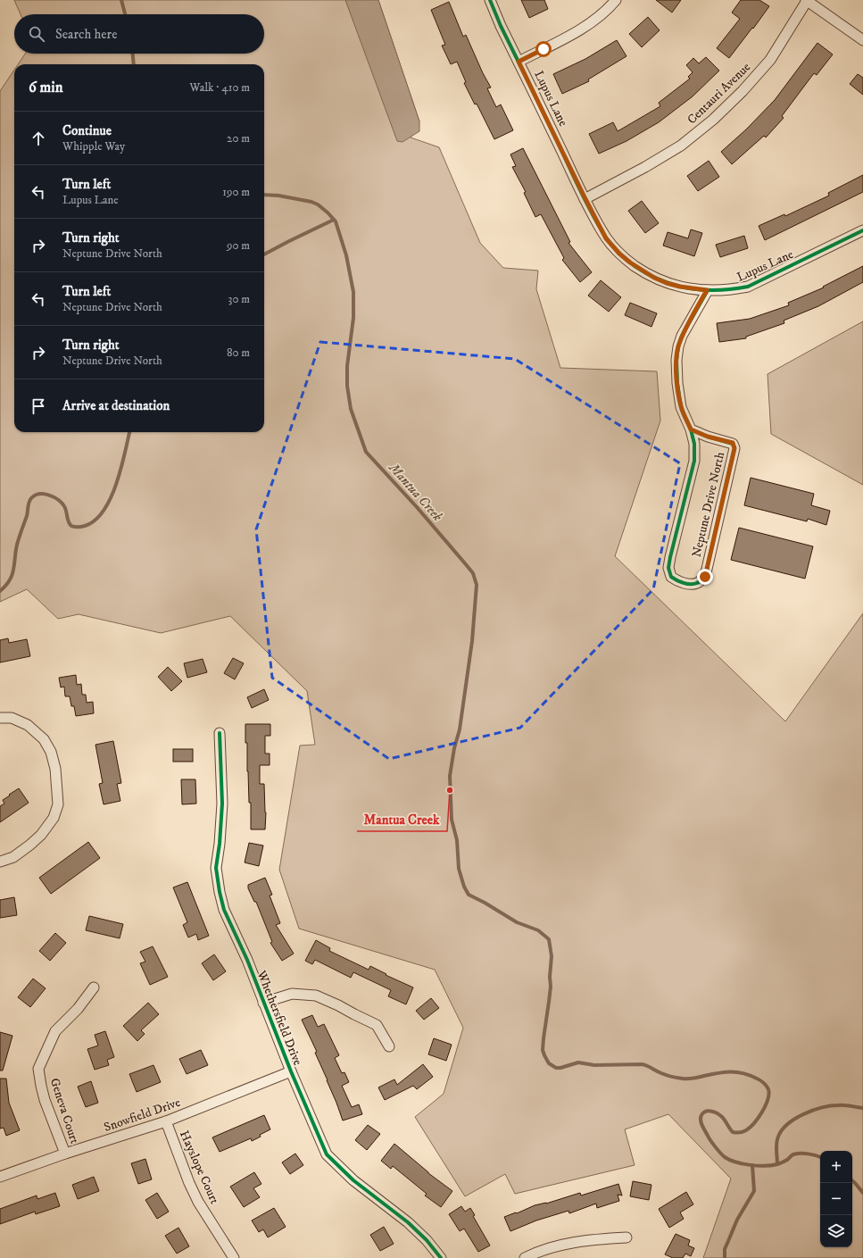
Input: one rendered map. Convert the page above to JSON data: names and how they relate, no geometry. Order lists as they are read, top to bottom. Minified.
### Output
{"streets":{"street":["Centauri Avenue","Lupus Lane","Neptune Drive North","Whethersfield Drive","Geneva Court","Snowfield Drive","Hayslope Court"]},"crossings":[["Centauri Avenue","Lupus Lane"],["Lupus Lane","Neptune Drive North"],["Whethersfield Drive","Snowfield Drive"],["Geneva Court","Snowfield Drive"],["Snowfield Drive","Hayslope Court"]],"water":["Mantua Creek"],"places":["Mantua Creek"],"page":{"search":"Search here","heading":["6 min","Walk · 410 m"],"list":[["Continue","Whipple Way","20 m"],["Turn left","Lupus Lane","190 m"],["Turn right","Neptune Drive North","90 m"],["Turn left","Neptune Drive North","30 m"],["Turn right","Neptune Drive North","80 m"],"Arrive at destination"],"map_buttons":["+","−"]}}
